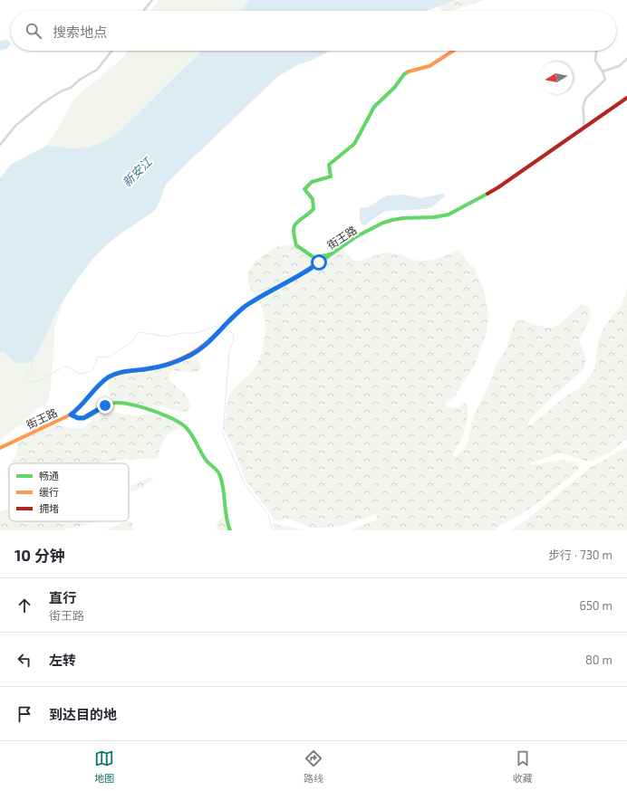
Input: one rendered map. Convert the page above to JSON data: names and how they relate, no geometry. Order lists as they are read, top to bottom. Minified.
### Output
{"streets":{"main road":["街王路"]},"water":["新安江"],"legend":["畅通","缓行","拥堵"],"north":"left","page":{"search":"搜索地点","heading":["10 分钟","步行 · 730 m"],"list":[["直行","街王路","650 m"],["左转","80 m"],"到达目的地"],"nav":["地图","路线","收藏"]}}
